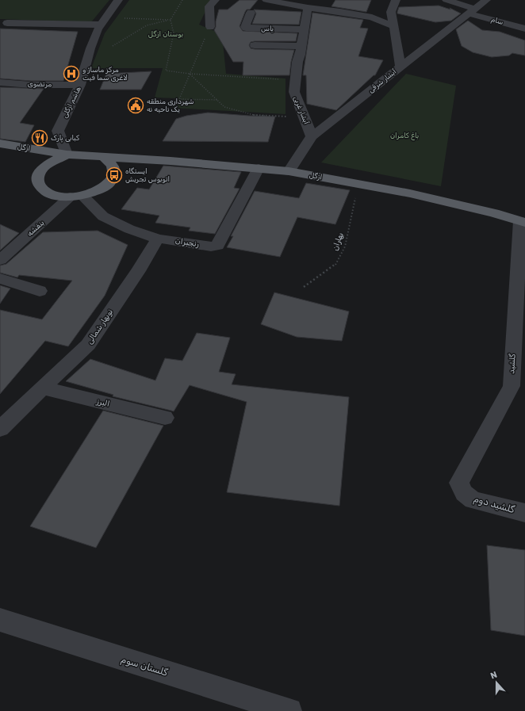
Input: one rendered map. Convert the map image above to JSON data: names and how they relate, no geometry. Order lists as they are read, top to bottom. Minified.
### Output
{"streets":{"main road":["ازگل"],"street":["سام","یاس","آبشار شرقی","مرتضوی","هاشم ازگلی","آبشار غربی","بنفشه","رنجبران","نوبهار شمالی","گلشید","البرز","گلشيد دوم","گلستان سوم"],"path":["بهاران"]},"crossings":[["سام","آبشار شرقی"],["یاس","آبشار غربی"],["آبشار شرقی","آبشار غربی"],["آبشار شرقی","ازگل"],["مرتضوی","هاشم ازگلی"],["هاشم ازگلی","ازگل"],["ازگل","بهاران"],["ازگل","رنجبران"],["ازگل","گلشید"],["بنفشه","رنجبران"],["رنجبران","نوبهار شمالی"],["نوبهار شمالی","البرز"],["گلشید","گلشيد دوم"]],"parks":["بوستان ازگل","باغ کامران"],"places":{"hospital":["مرکز ماساژ و لاغری سما فیت"],"public building":["شهرداری منطقه یک ناحیه نه"],"restaurant":["کبابی پارک"],"bus stop":["ایستگاه اتوبوس تجریش"]},"north":"top"}
